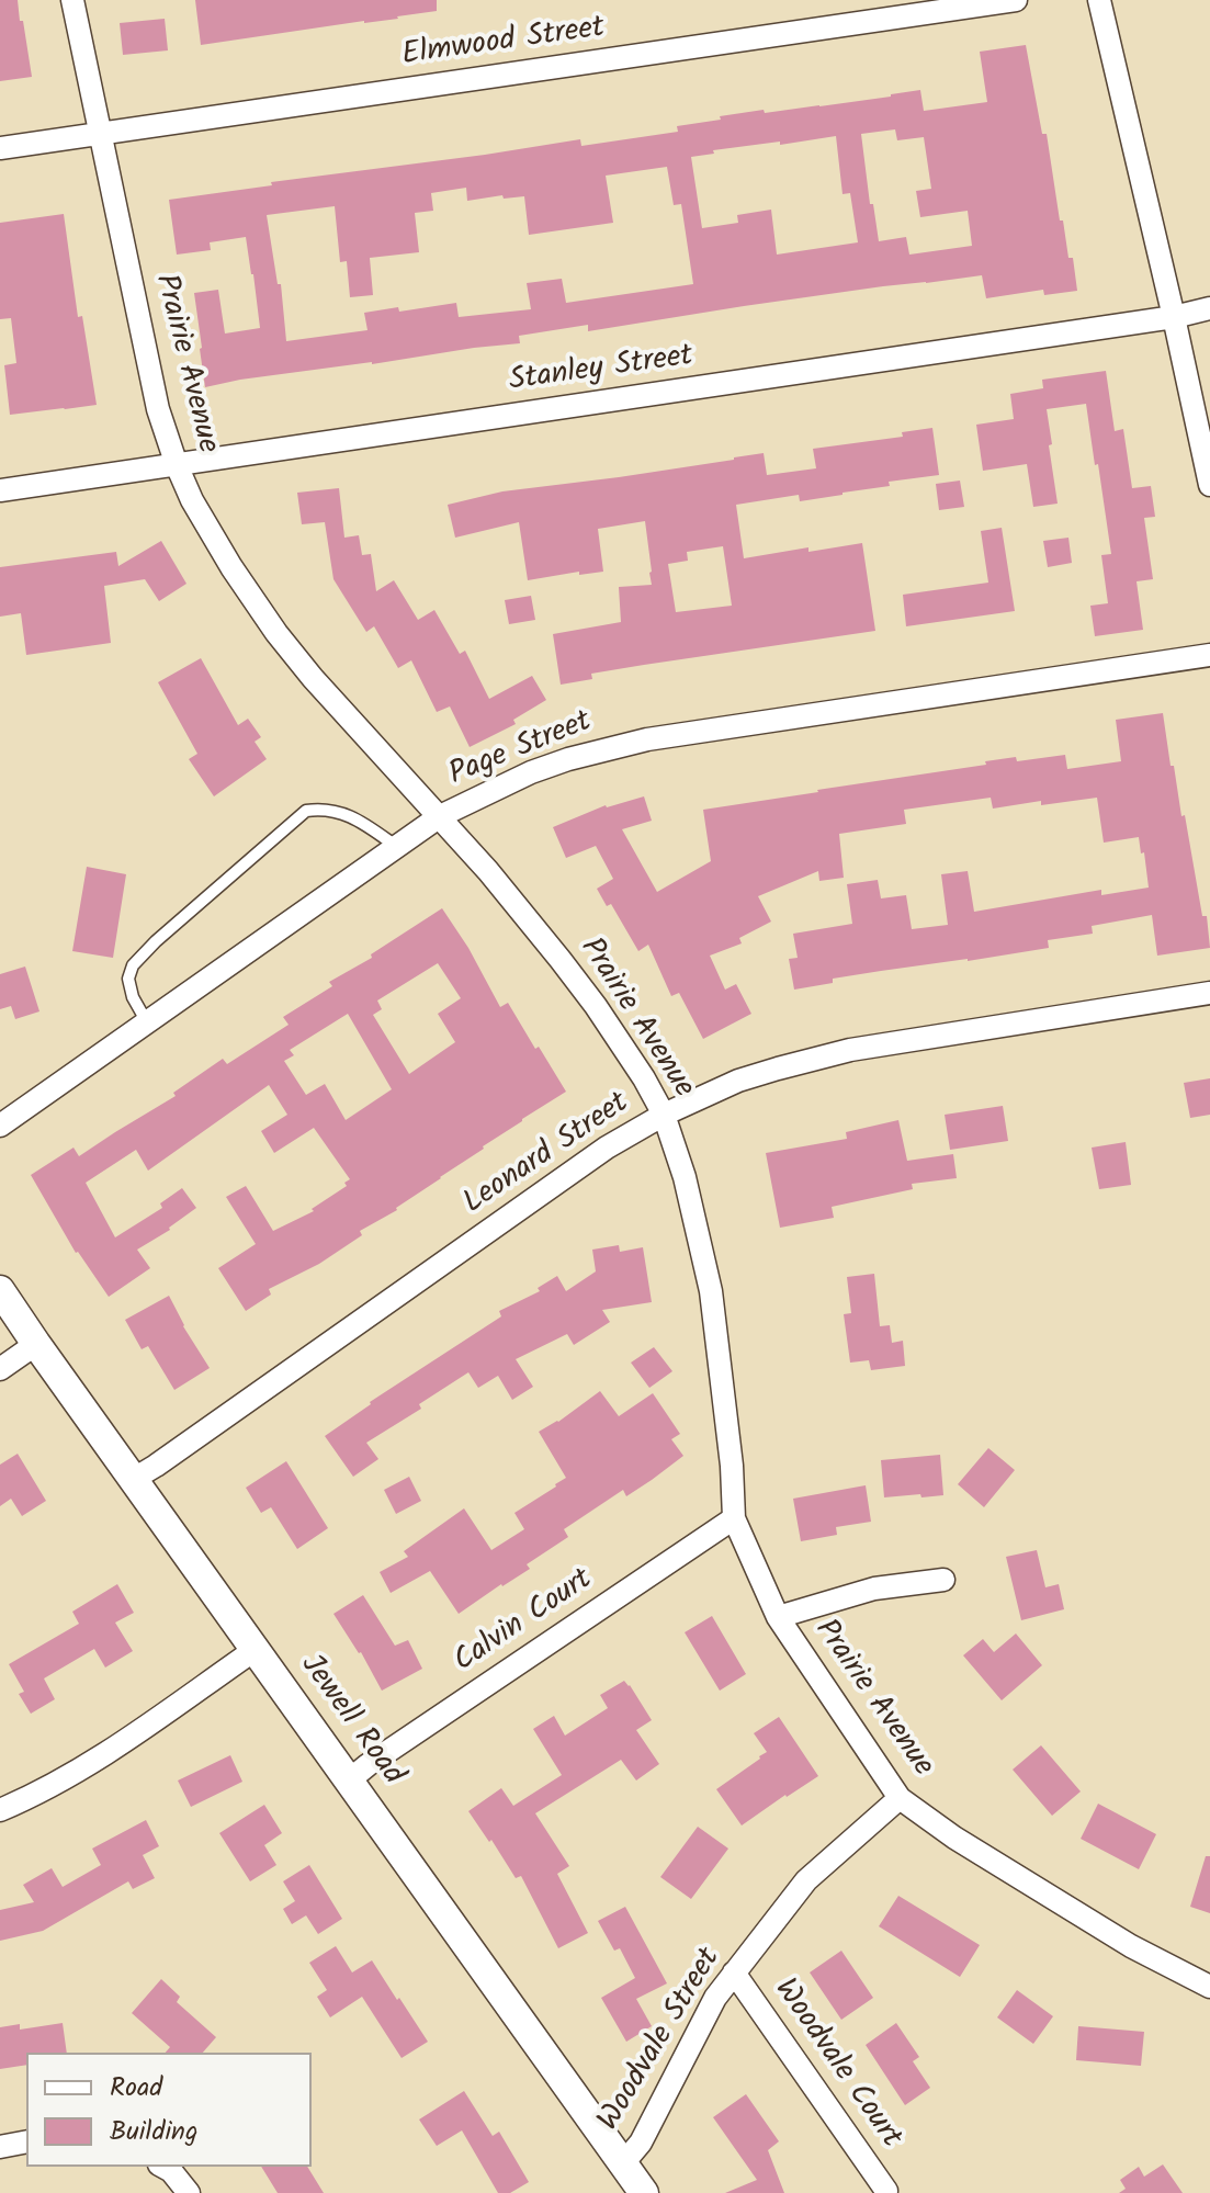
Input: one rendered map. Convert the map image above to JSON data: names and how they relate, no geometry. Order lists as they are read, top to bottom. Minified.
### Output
{"streets":{"street":["Elmwood Street","Prairie Avenue","Stanley Street","Page Street","Leonard Street","Calvin Court","Jewell Road","Woodvale Street","Woodvale Court"]},"crossings":[["Elmwood Street","Prairie Avenue"],["Prairie Avenue","Stanley Street"],["Prairie Avenue","Page Street"],["Prairie Avenue","Leonard Street"],["Prairie Avenue","Calvin Court"],["Prairie Avenue","Woodvale Street"],["Leonard Street","Jewell Road"],["Calvin Court","Jewell Road"],["Jewell Road","Woodvale Street"],["Woodvale Street","Woodvale Court"]],"legend":["Road","Building"]}
